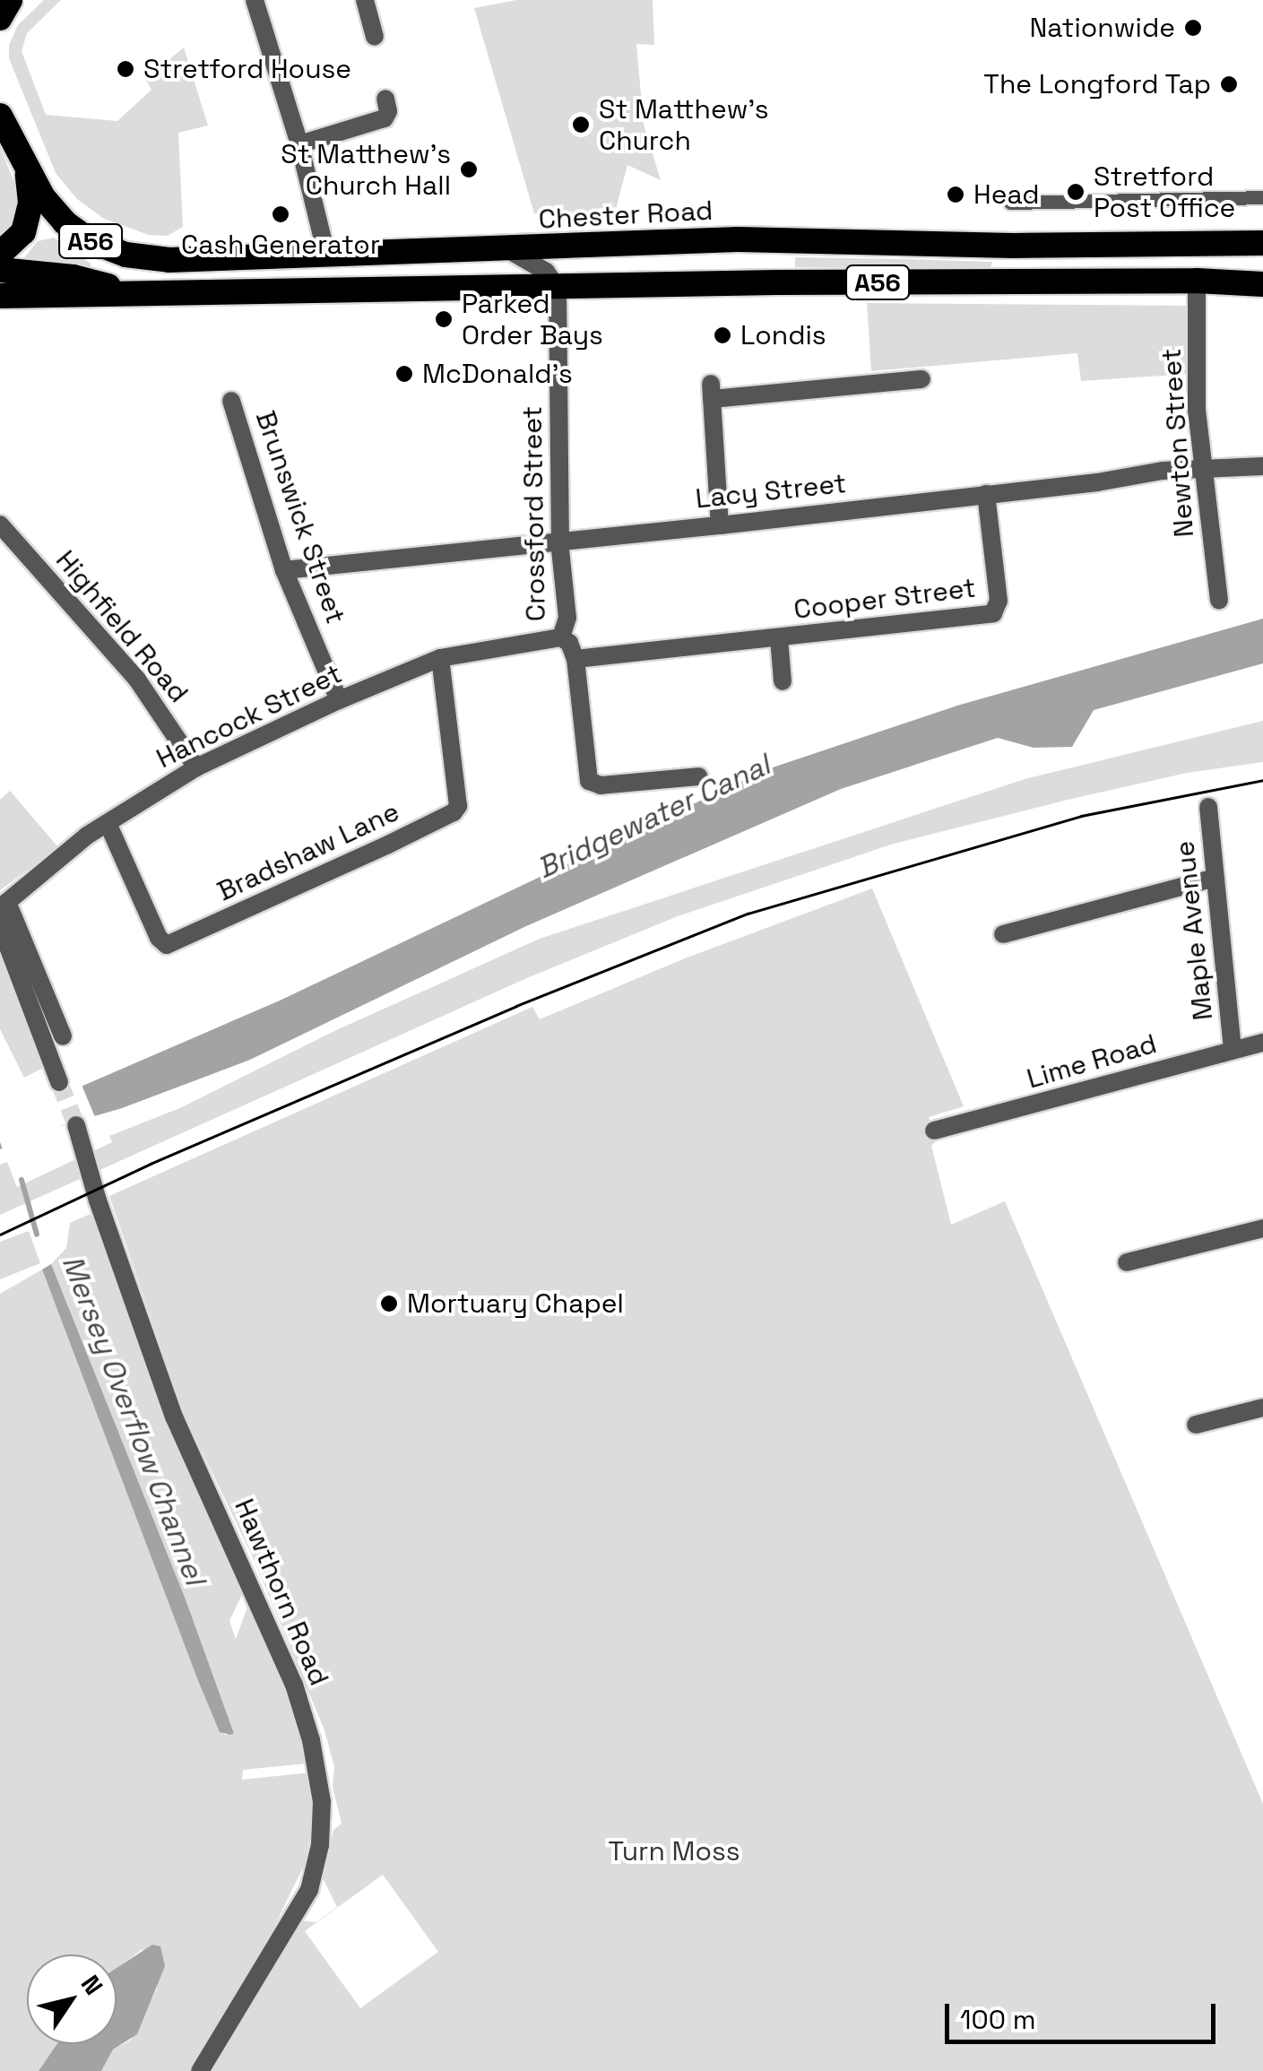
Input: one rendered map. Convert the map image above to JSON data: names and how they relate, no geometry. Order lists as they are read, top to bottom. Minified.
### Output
{"streets":{"highway":["Chester Road","A56"],"street":["Newton Street","Lacy Street","Crossford Street","Brunswick Street","Cooper Street","Highfield Road","Hancock Street","Bradshaw Lane","Maple Avenue","Lime Road","Hawthorn Road"]},"crossings":[["Chester Road","A56"],["A56","Newton Street"],["A56","Crossford Street"],["Newton Street","Lacy Street"],["Lacy Street","Crossford Street"],["Lacy Street","Brunswick Street"],["Lacy Street","Cooper Street"],["Crossford Street","Cooper Street"],["Crossford Street","Hancock Street"],["Brunswick Street","Hancock Street"],["Highfield Road","Hancock Street"],["Hancock Street","Bradshaw Lane"],["Maple Avenue","Lime Road"]],"water":["Bridgewater Canal","Mersey Overflow Channel"],"parks":["Turn Moss"],"places":["Nationwide","Stretford House","The Longford Tap","St Matthew's Church","St Matthew's Church Hall","Stretford Post Office","Head","Cash Generator","Parked Order Bays","Londis","McDonald's","Mortuary Chapel"],"scale_bar":"100 m","north":"top right"}
